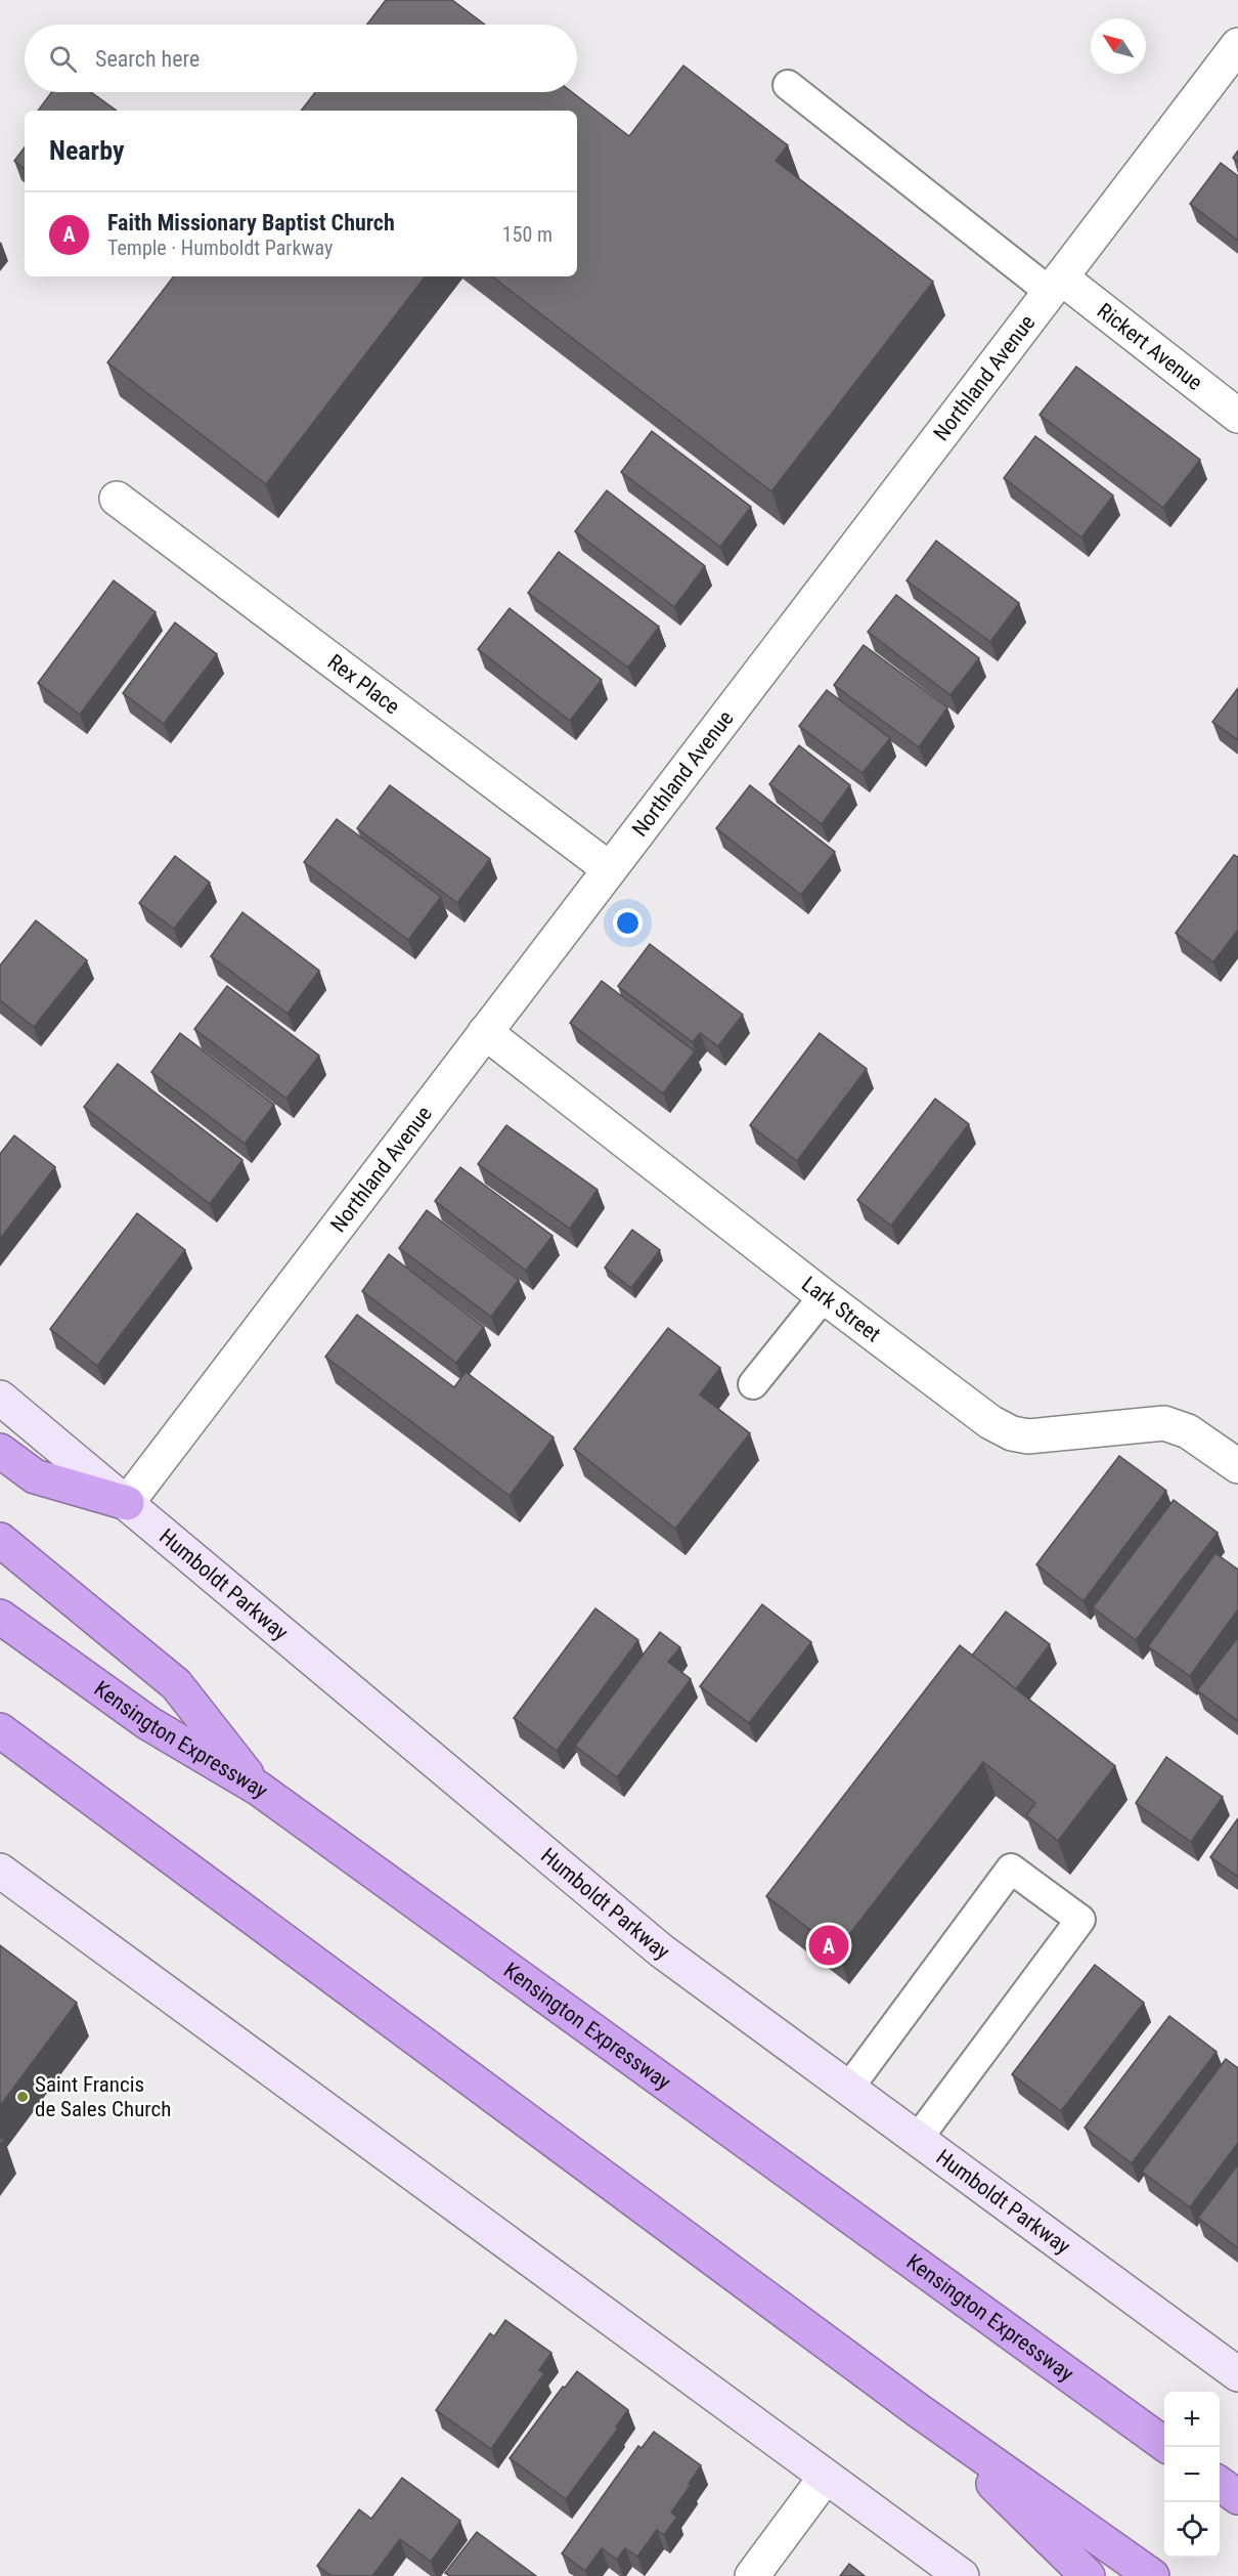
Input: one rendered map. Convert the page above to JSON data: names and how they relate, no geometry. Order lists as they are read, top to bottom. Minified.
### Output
{"streets":{"highway":["Kensington Expressway"],"street":["Rickert Avenue","Northland Avenue","Rex Place","Lark Street","Humboldt Parkway"]},"crossings":[["Rickert Avenue","Northland Avenue"],["Northland Avenue","Rex Place"],["Northland Avenue","Lark Street"],["Northland Avenue","Humboldt Parkway"]],"places":["Saint Francis de Sales Church"],"north":"top left","page":{"search":"Search here","heading":"Nearby","list":[{"mark":"A","name":"Faith Missionary Baptist Church","note":"Temple · Humboldt Parkway","value":"150 m"}],"pins":"A","map_buttons":["+","−"]}}
